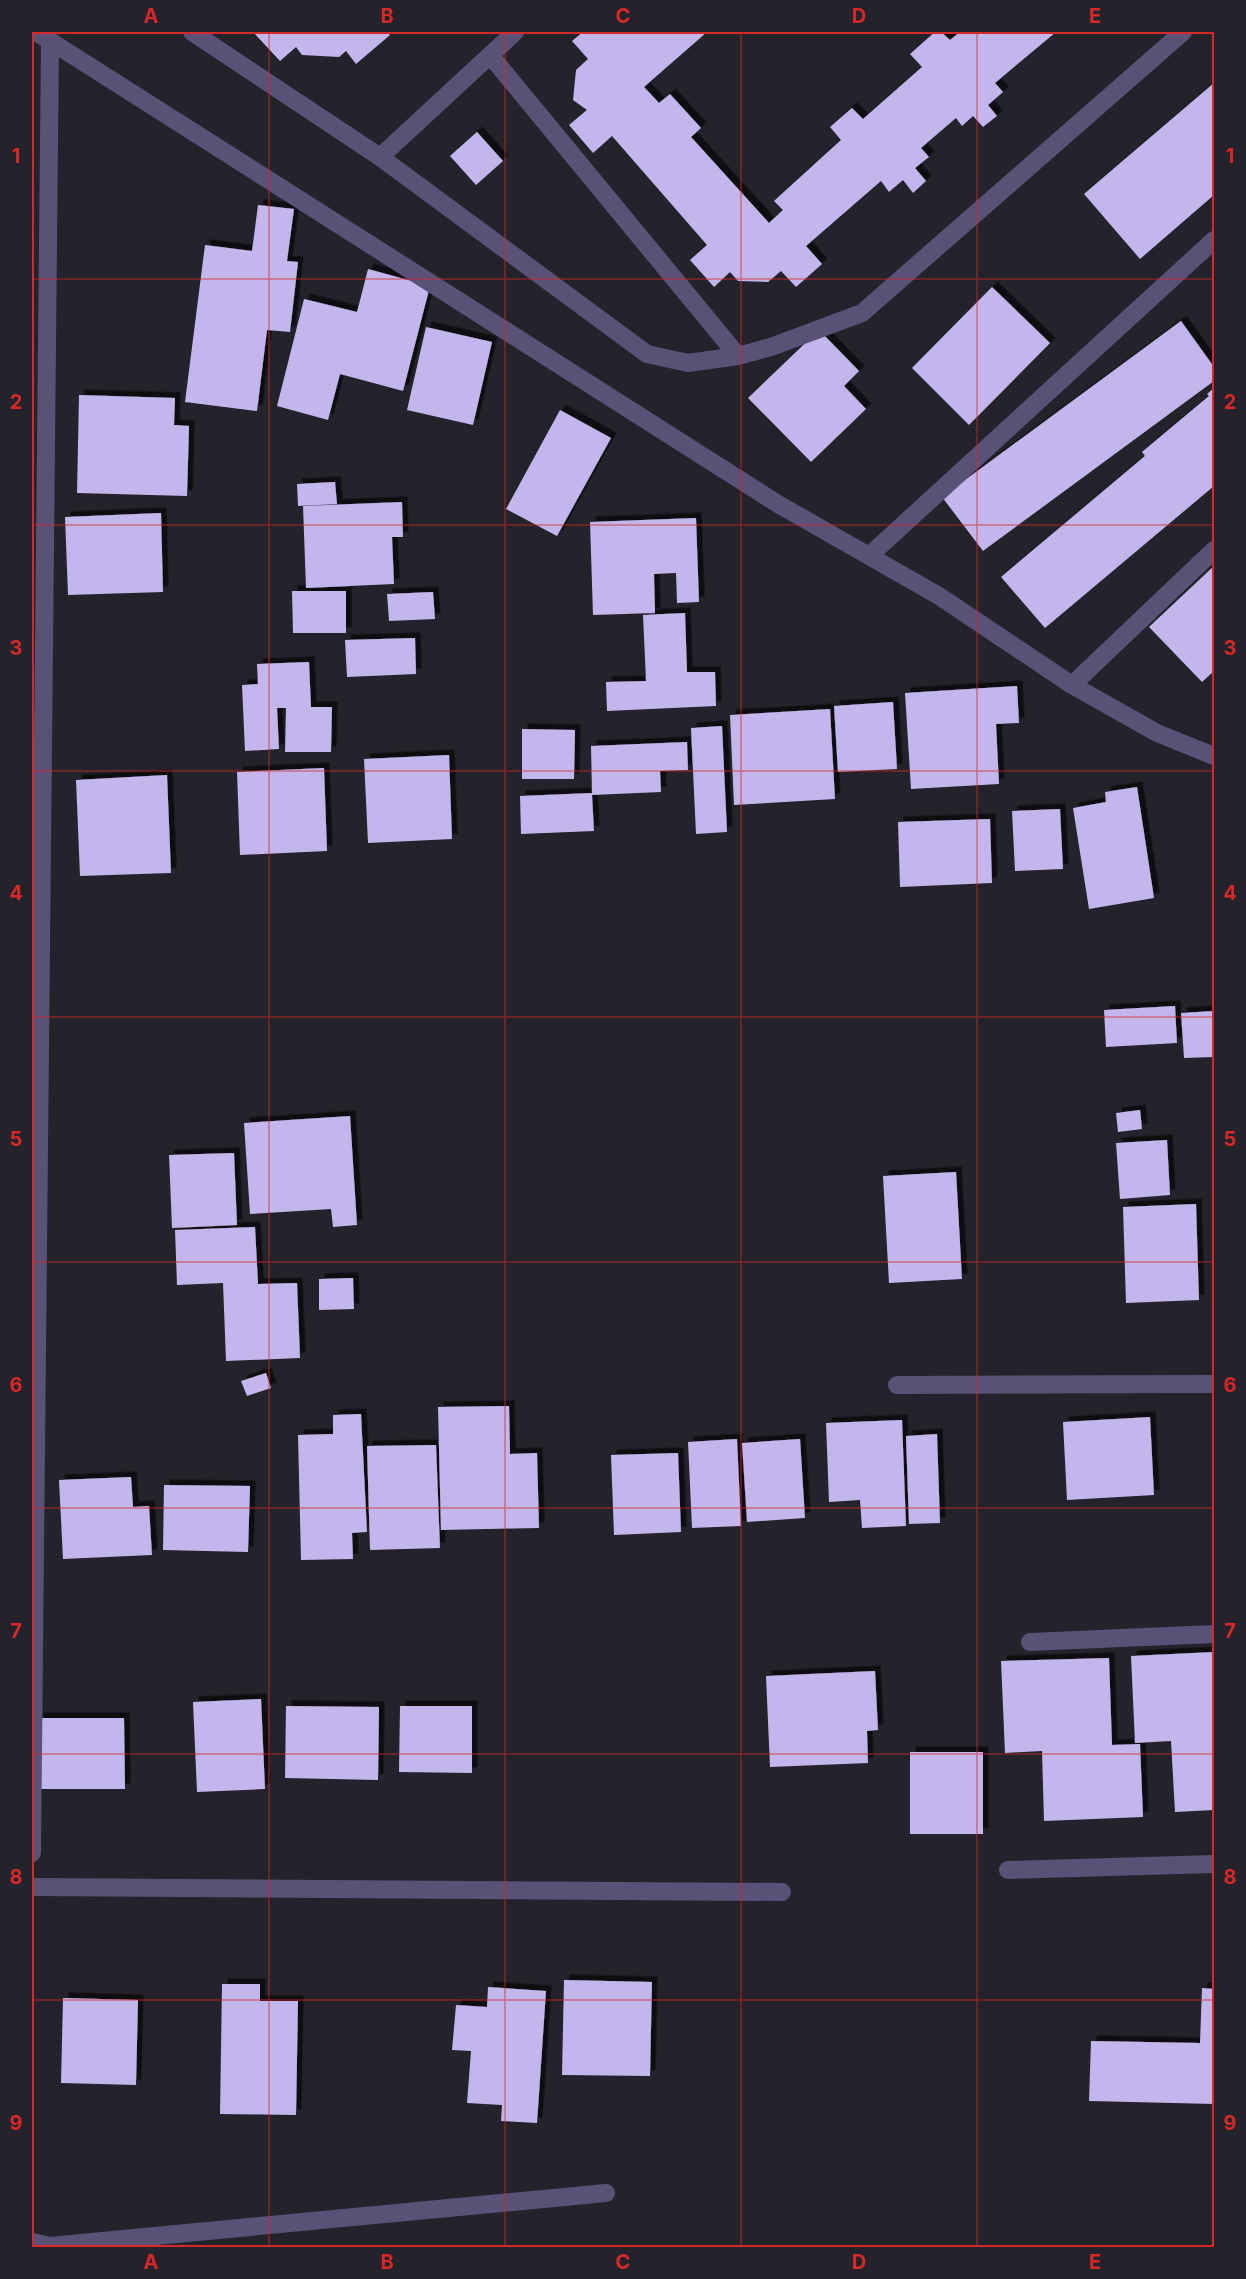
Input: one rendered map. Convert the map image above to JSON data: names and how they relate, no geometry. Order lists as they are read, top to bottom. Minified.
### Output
{"grid":{"columns":["A","B","C","D","E"],"rows":["1","2","3","4","5","6","7","8","9"]}}
